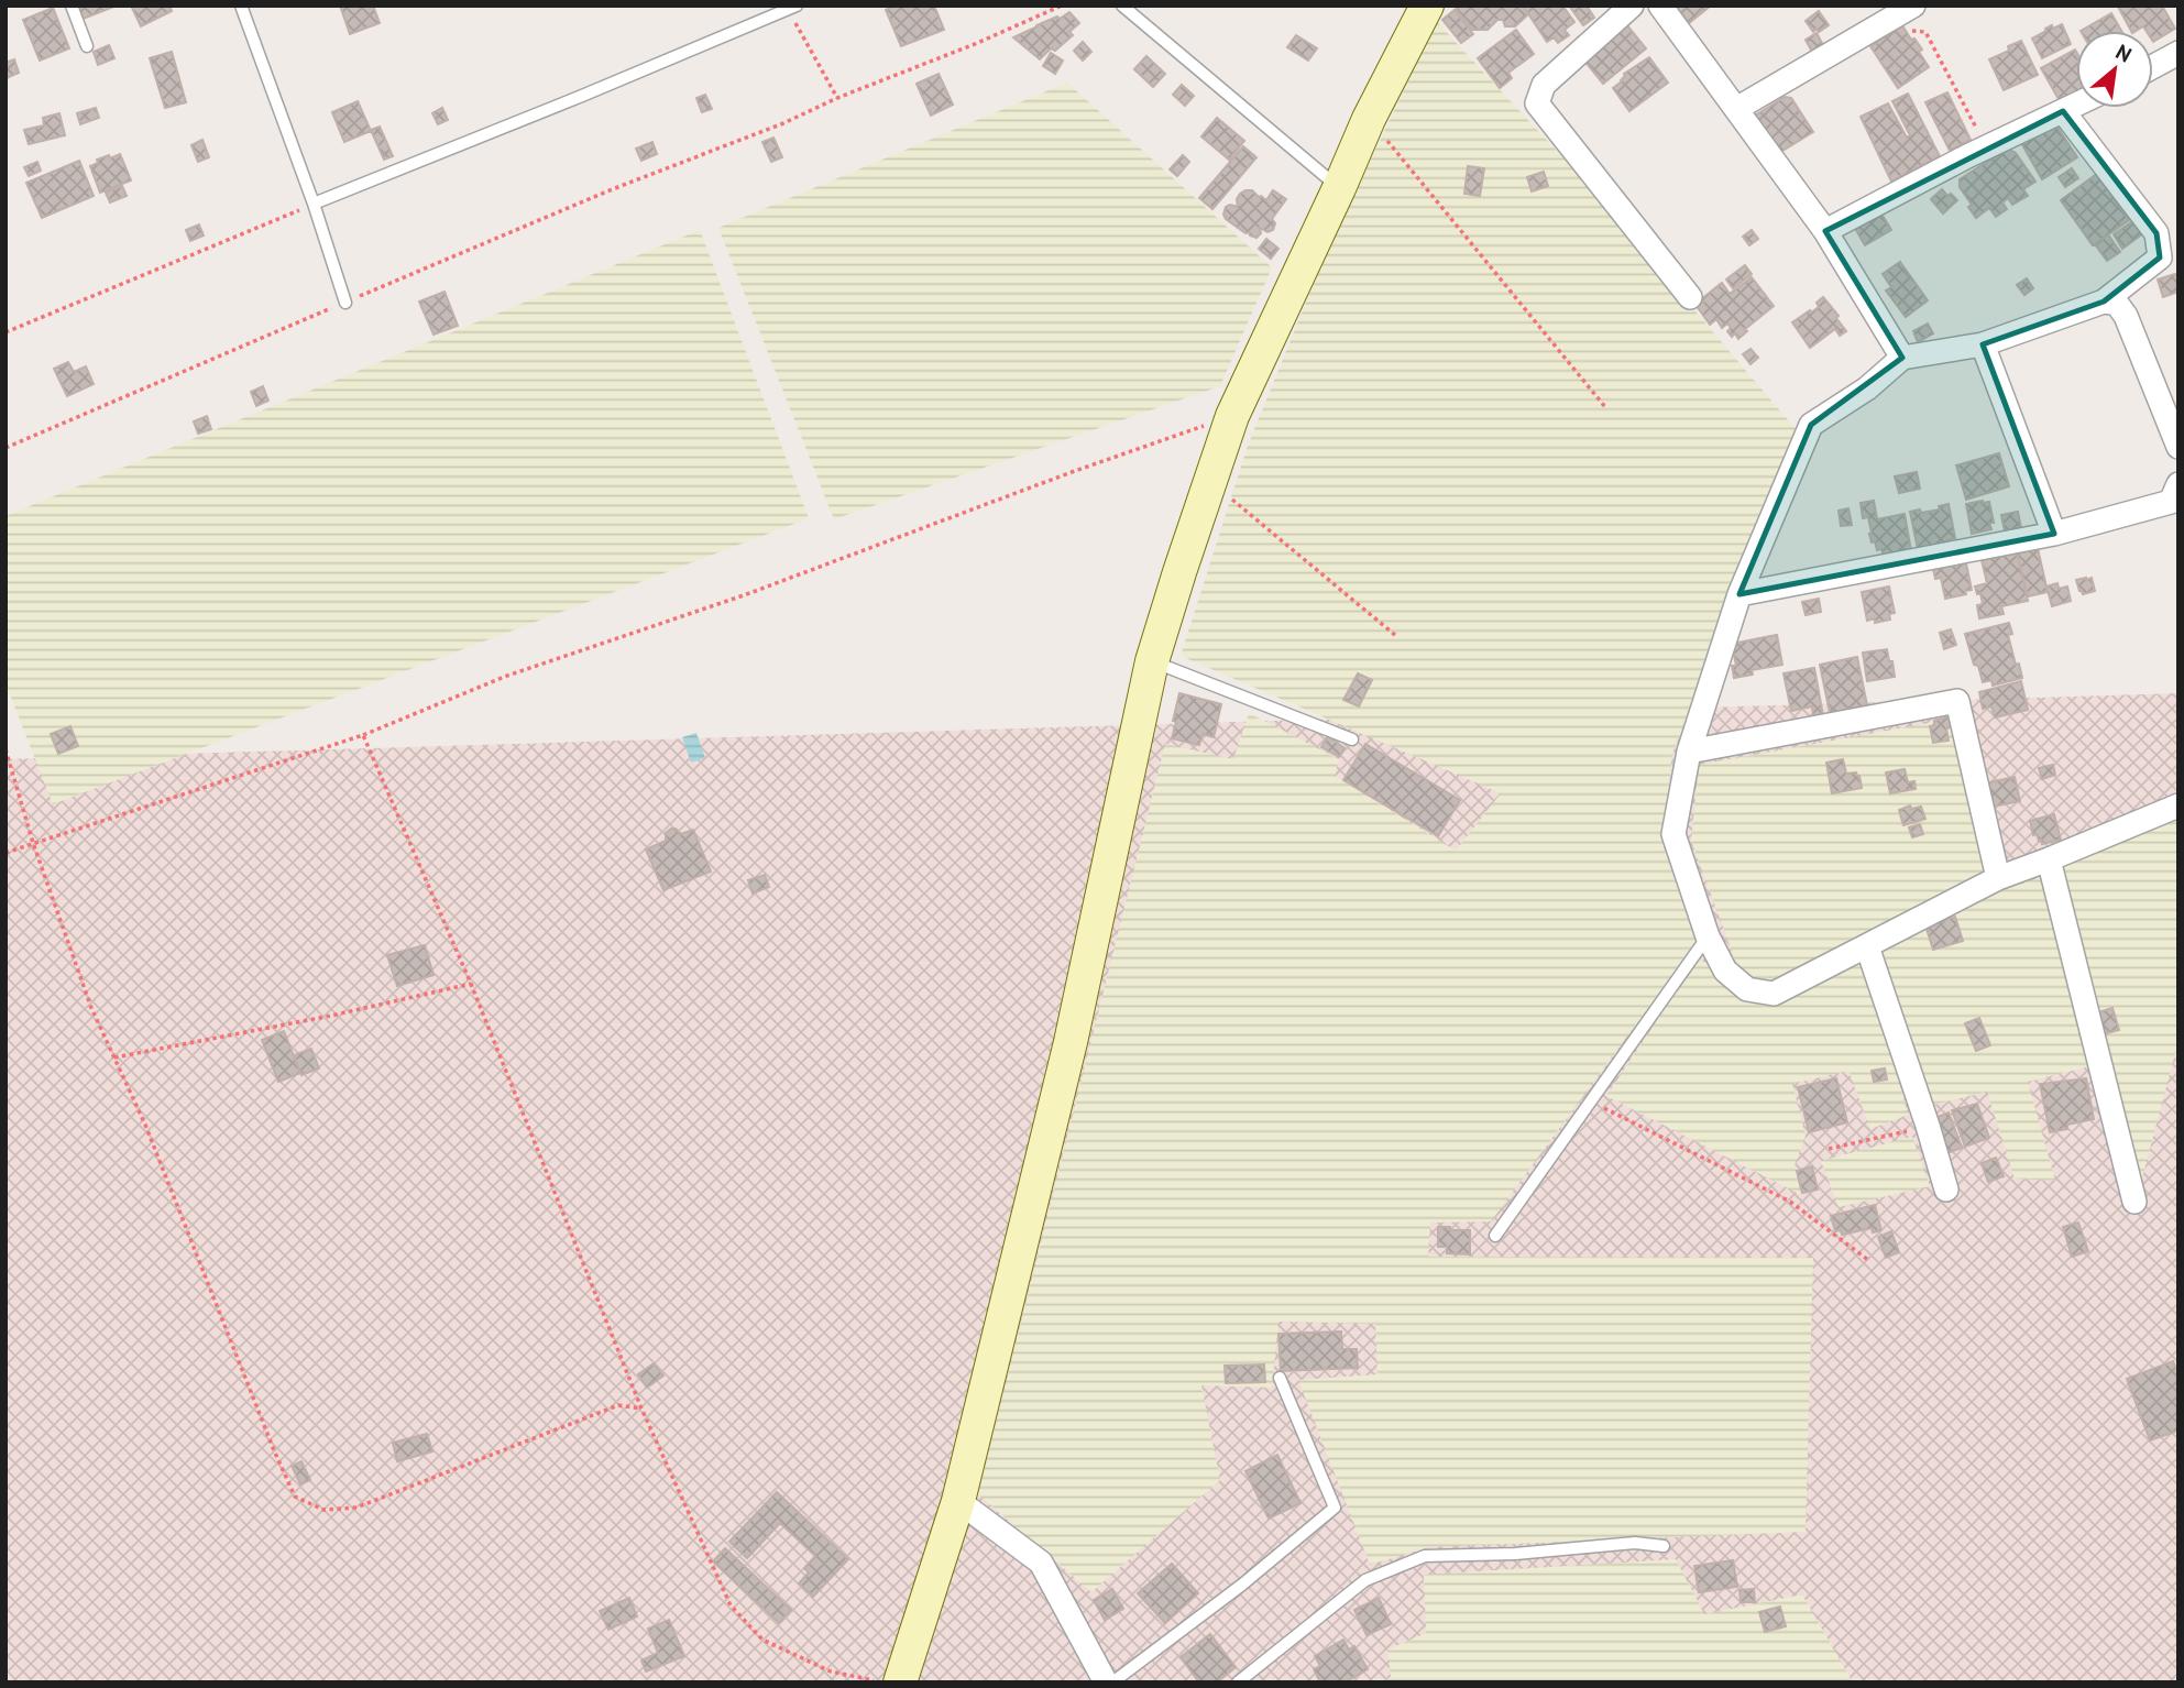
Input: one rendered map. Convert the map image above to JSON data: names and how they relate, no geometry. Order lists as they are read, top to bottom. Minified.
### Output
{"north":"top right"}
